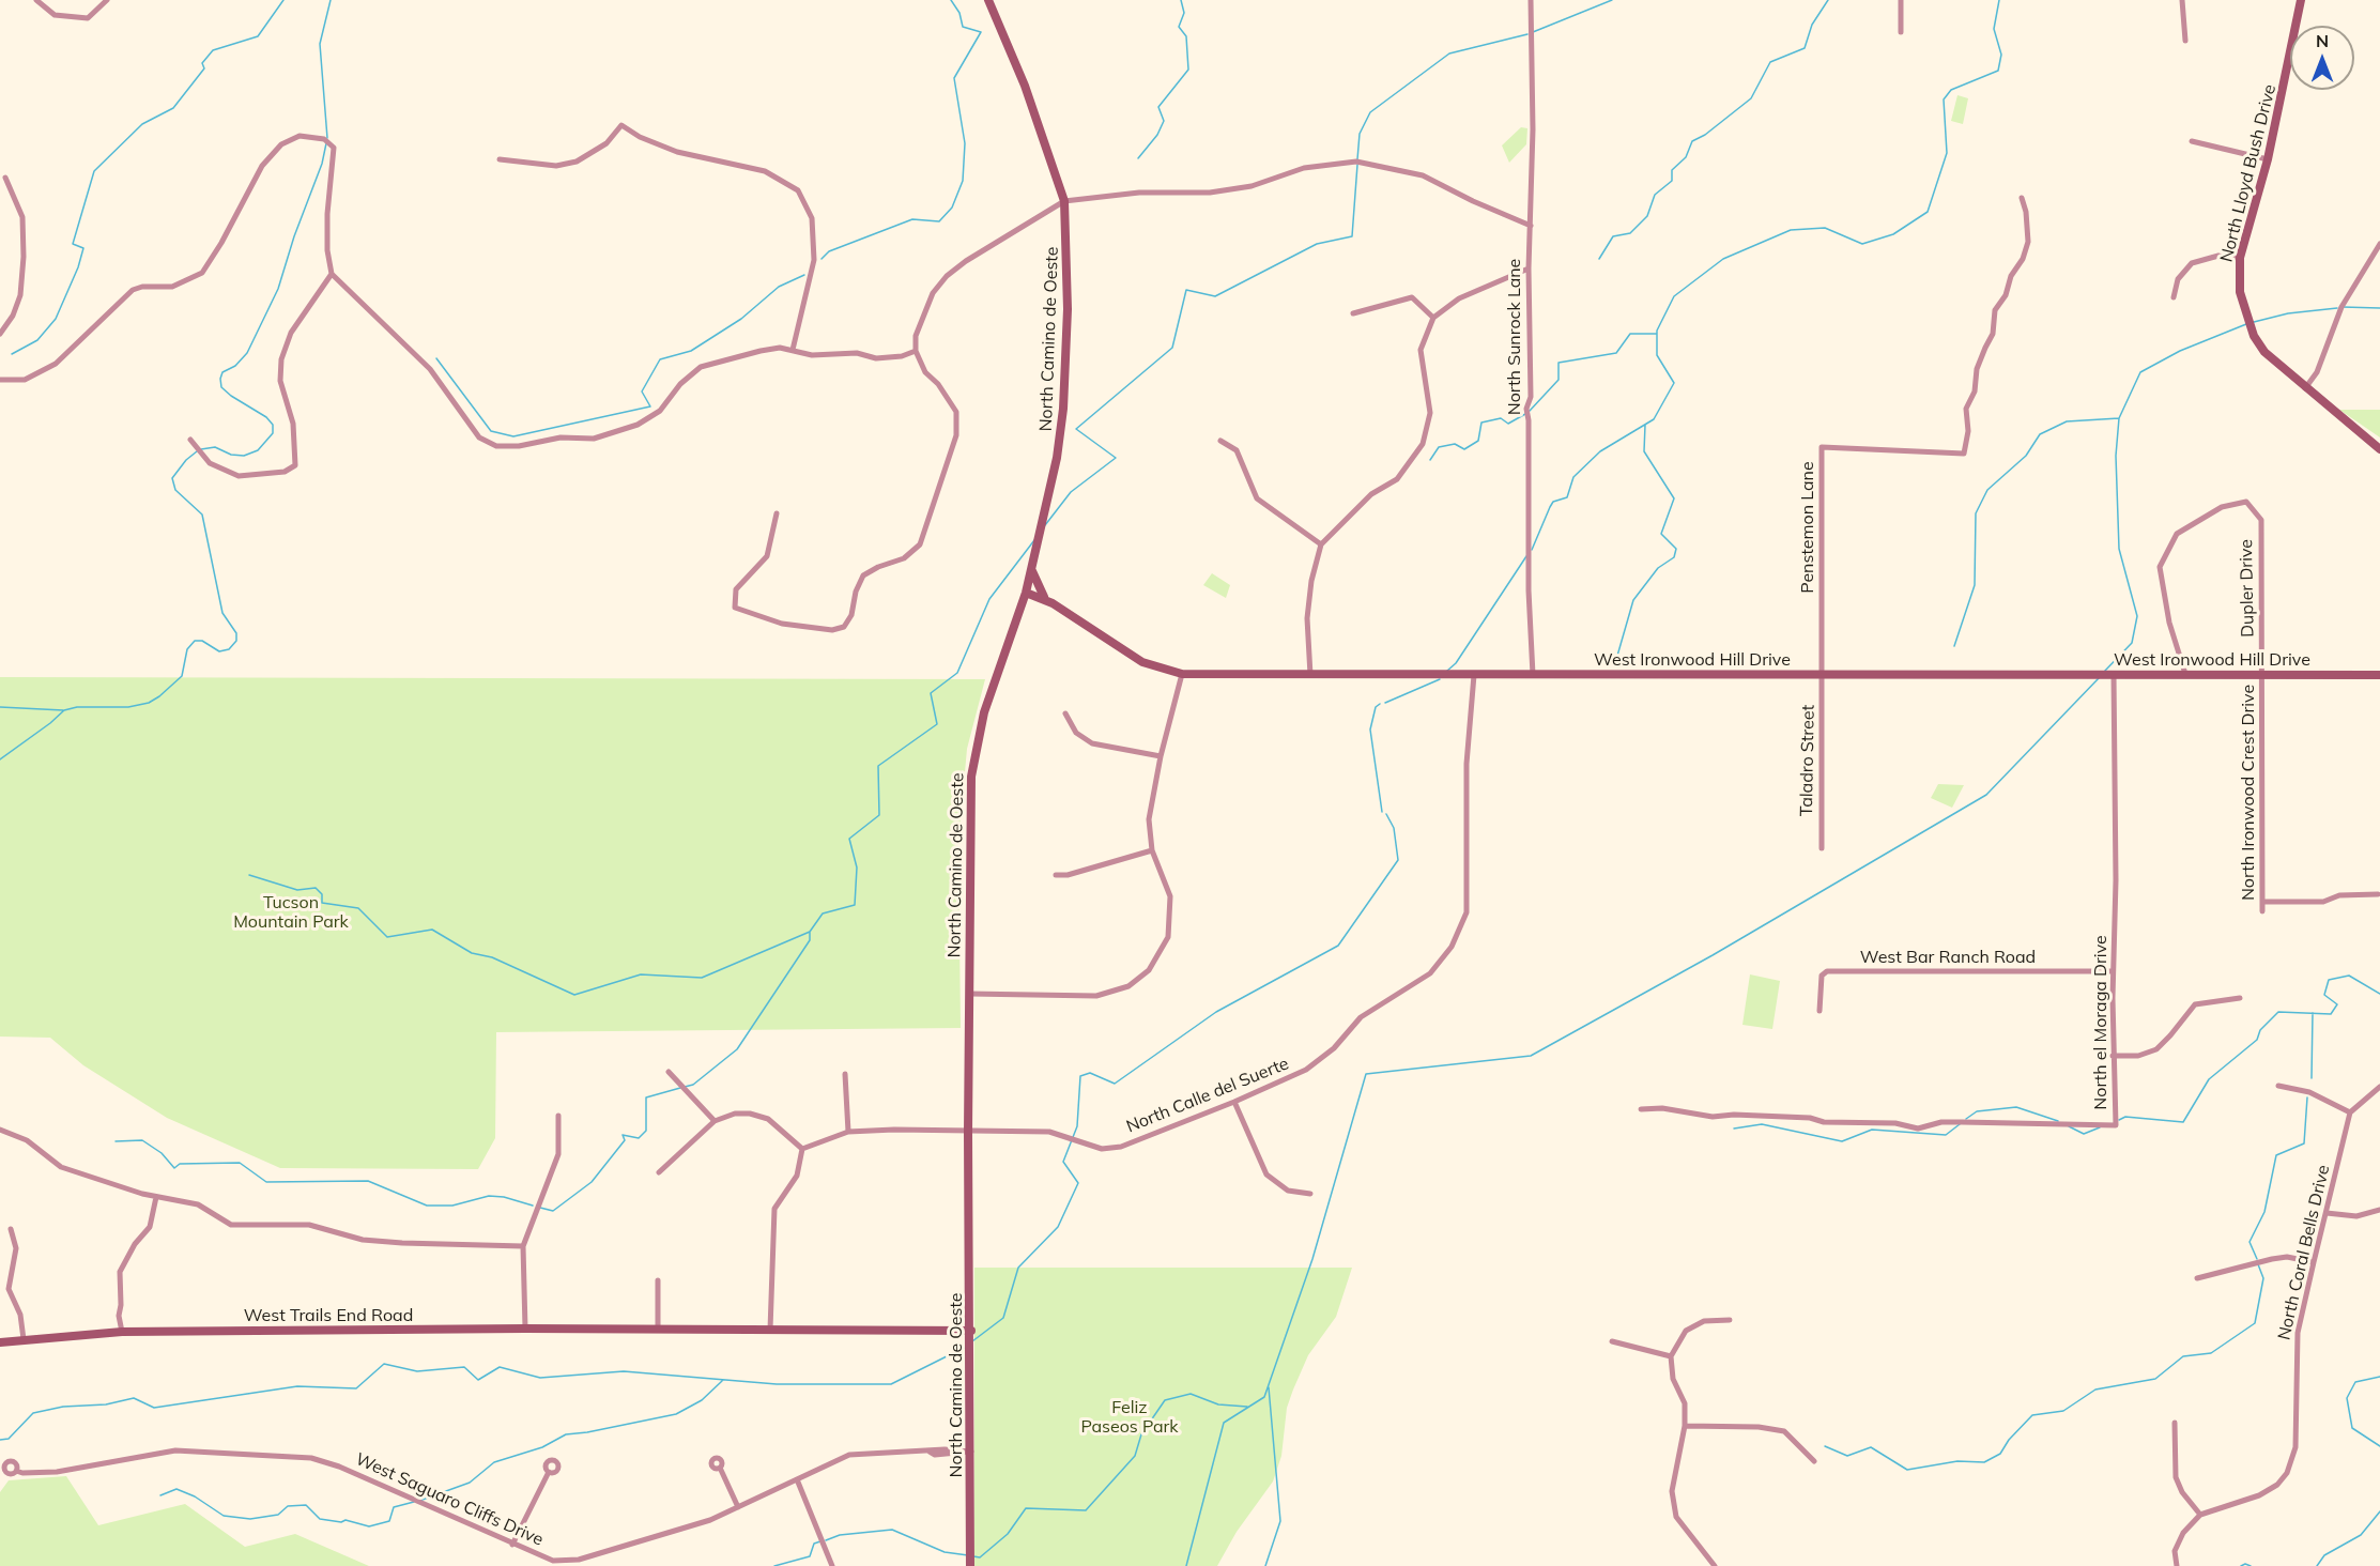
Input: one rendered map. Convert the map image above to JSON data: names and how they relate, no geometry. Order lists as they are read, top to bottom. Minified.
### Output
{"streets":{"street":["North Lloyd Bush Drive","North Sunrock Lane","North Camino de Oeste","Penstemon Lane","Dupler Drive","West Ironwood Hill Drive","Taladro Street","North Ironwood Crest Drive","West Bar Ranch Road","North el Moraga Drive","North Calle del Suerte","North Coral Bells Drive","West Trails End Road","West Saguaro Cliffs Drive"]},"crossings":[["North Sunrock Lane","West Ironwood Hill Drive"],["North Camino de Oeste","West Ironwood Hill Drive"],["North Camino de Oeste","North Calle del Suerte"],["North Camino de Oeste","West Trails End Road"],["North Camino de Oeste","West Saguaro Cliffs Drive"],["Penstemon Lane","West Ironwood Hill Drive"],["Penstemon Lane","Taladro Street"],["Dupler Drive","West Ironwood Hill Drive"],["Dupler Drive","North Ironwood Crest Drive"],["West Ironwood Hill Drive","Taladro Street"],["West Ironwood Hill Drive","North Ironwood Crest Drive"],["West Ironwood Hill Drive","North el Moraga Drive"],["West Ironwood Hill Drive","North Calle del Suerte"],["West Bar Ranch Road","North el Moraga Drive"]],"parks":["Tucson Mountain Park","Feliz Paseos Park"],"north":"top"}
